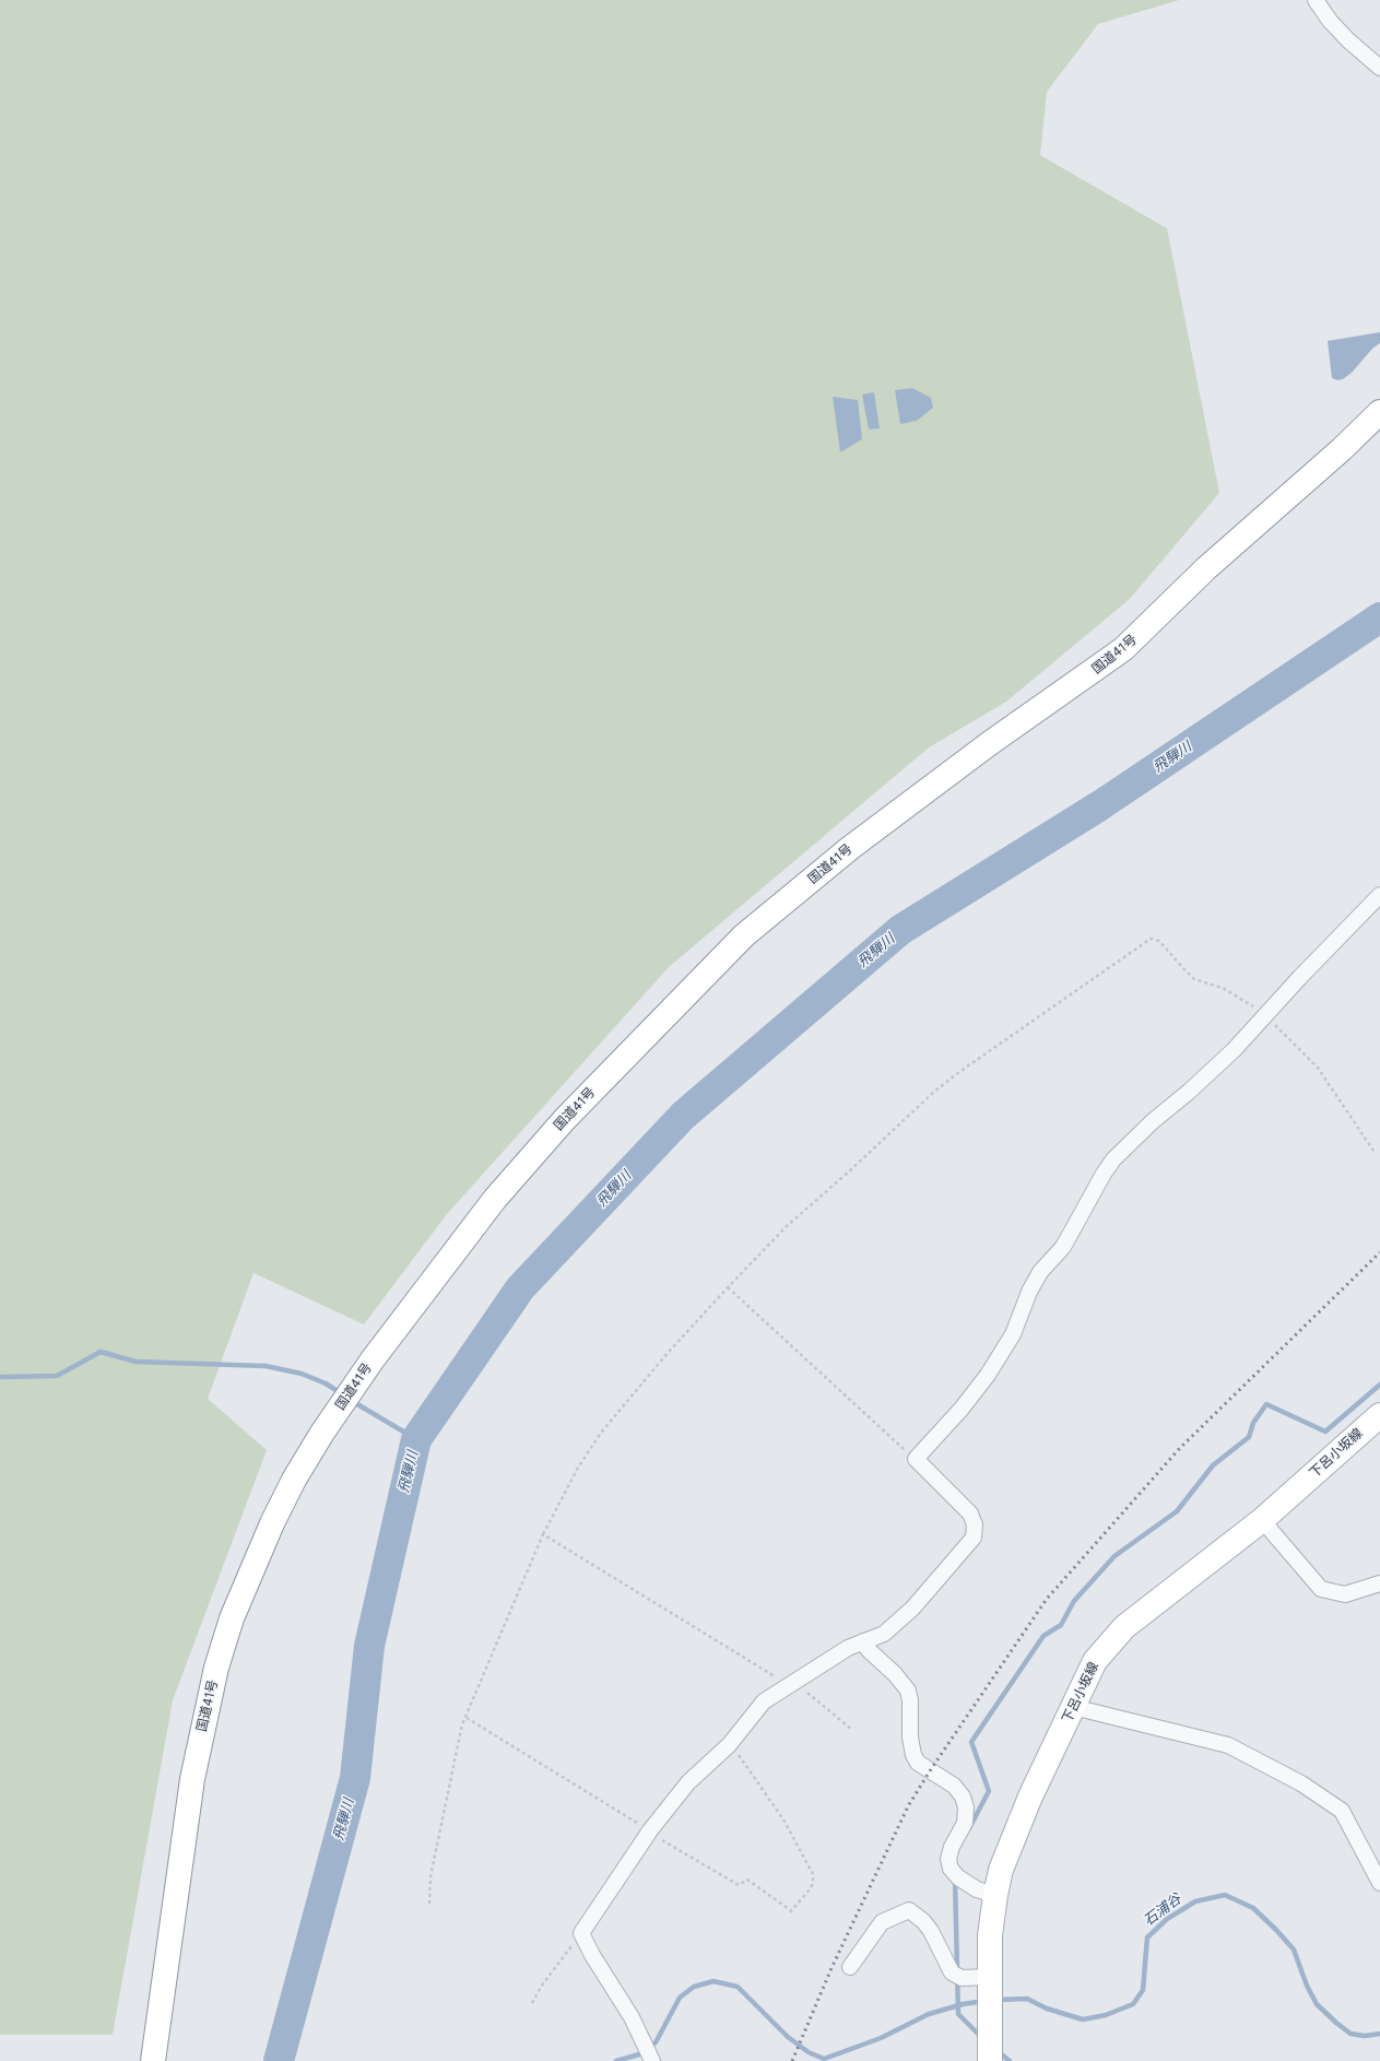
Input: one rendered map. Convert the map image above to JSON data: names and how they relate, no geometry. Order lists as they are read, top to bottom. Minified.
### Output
{"streets":{"main road":["国道41号","下呂小坂線"]},"water":["飛騨川","石浦谷"]}
